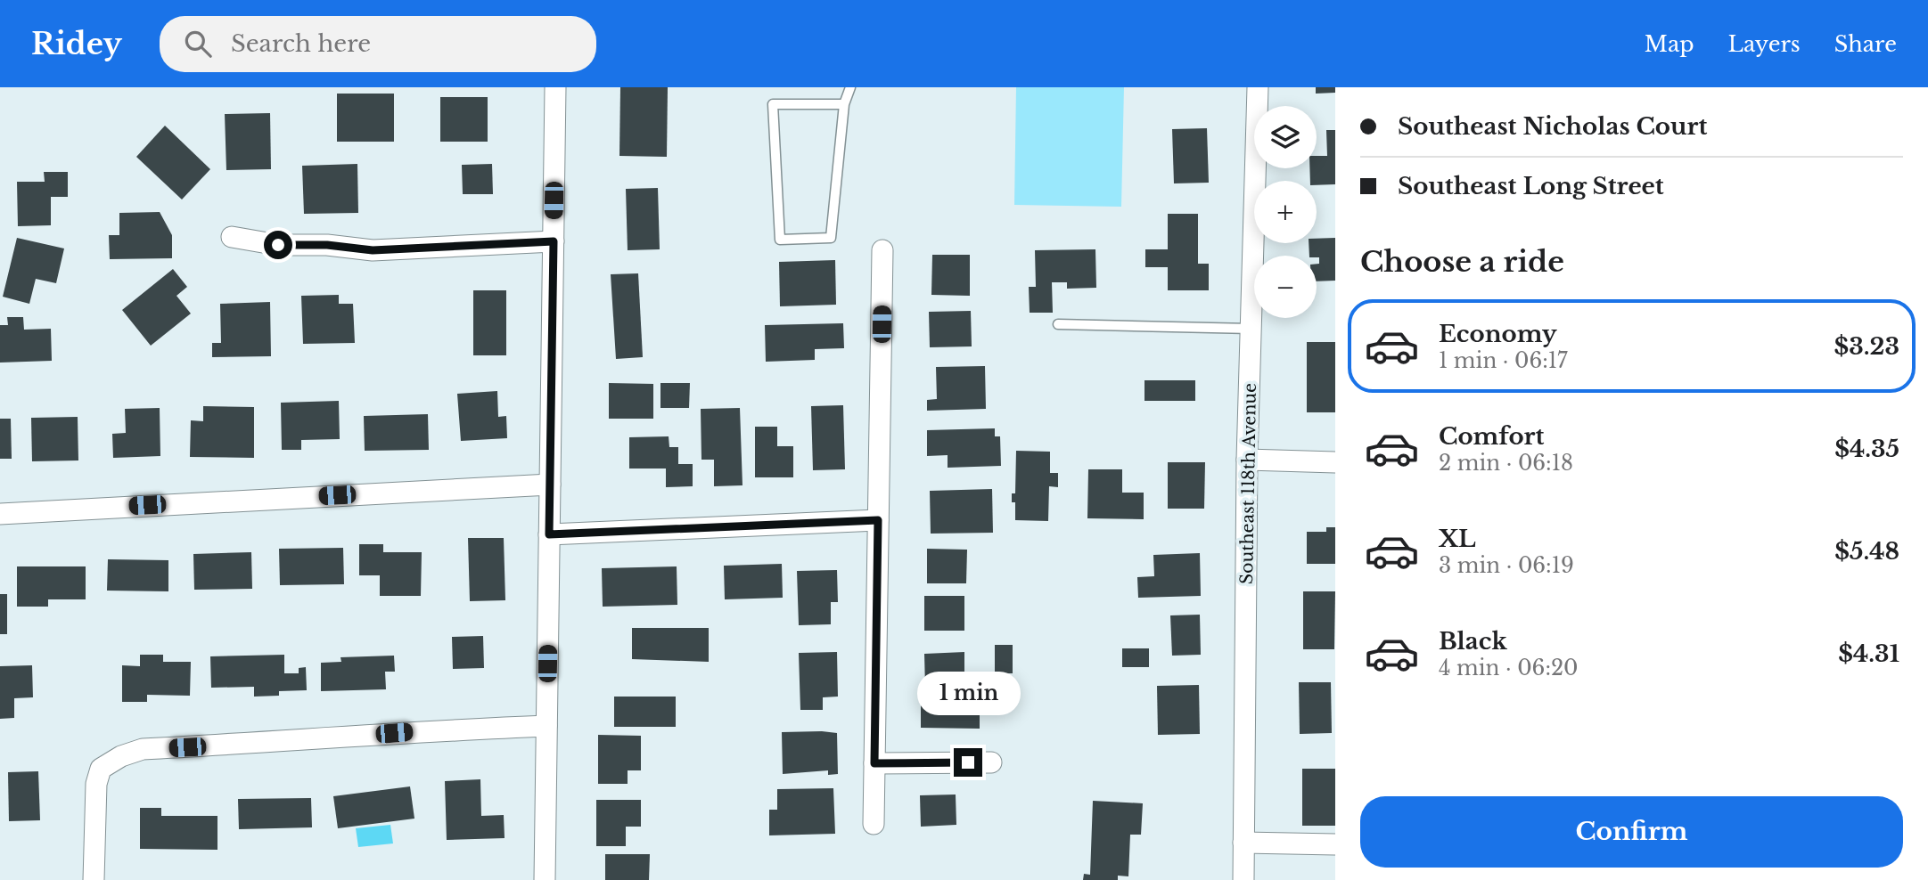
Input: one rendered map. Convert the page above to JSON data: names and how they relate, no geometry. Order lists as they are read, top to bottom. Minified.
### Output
{"streets":{"street":["Southeast 118th Avenue"]},"page":{"header":"Ridey","search":"Search here","nav":["Map","Layers","Share"],"banner":["Southeast Nicholas Court","Southeast Long Street"],"map_buttons":["+","−"],"heading":"Choose a ride","list":[{"name":"Economy","note":"1 min · 06:17","value":"$3.23"},{"name":"Comfort","note":"2 min · 06:18","value":"$4.35"},{"name":"XL","note":"3 min · 06:19","value":"$5.48"},{"name":"Black","note":"4 min · 06:20","value":"$4.31"}],"bubble":"1 min","buttons":"Confirm"}}
